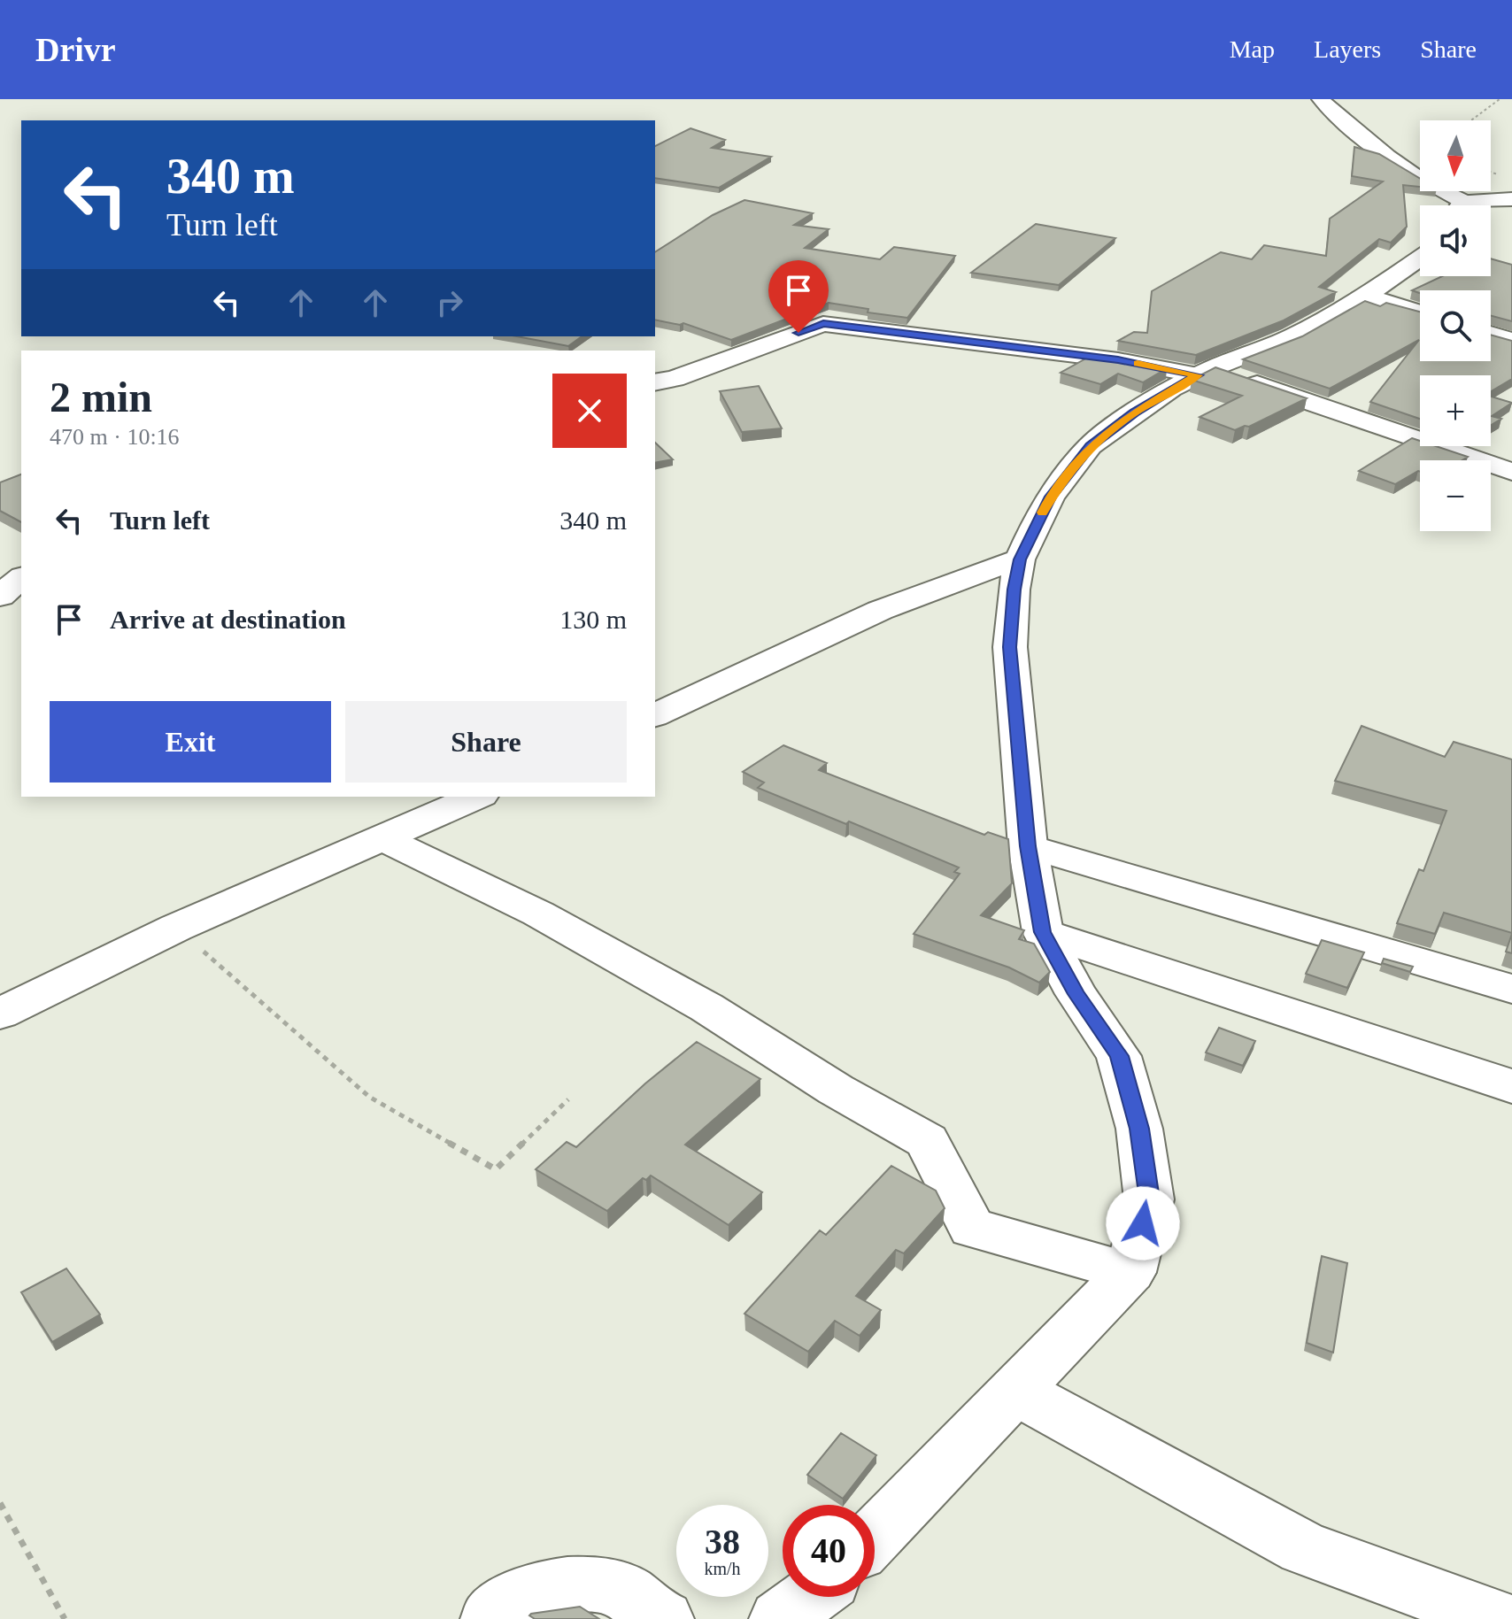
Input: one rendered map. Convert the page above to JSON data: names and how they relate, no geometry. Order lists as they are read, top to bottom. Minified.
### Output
{"north":"bottom","page":{"header":"Drivr","nav":["Map","Layers","Share"],"map_buttons":["+","−"],"turn":["340 m","Turn left"],"heading":["2 min","470 m · 10:16"],"list":[{"name":"Turn left","value":"340 m"},{"name":"Arrive at destination","value":"130 m"}],"buttons":["Exit","Share"],"speed":"38 km/h","limit":"40"}}
